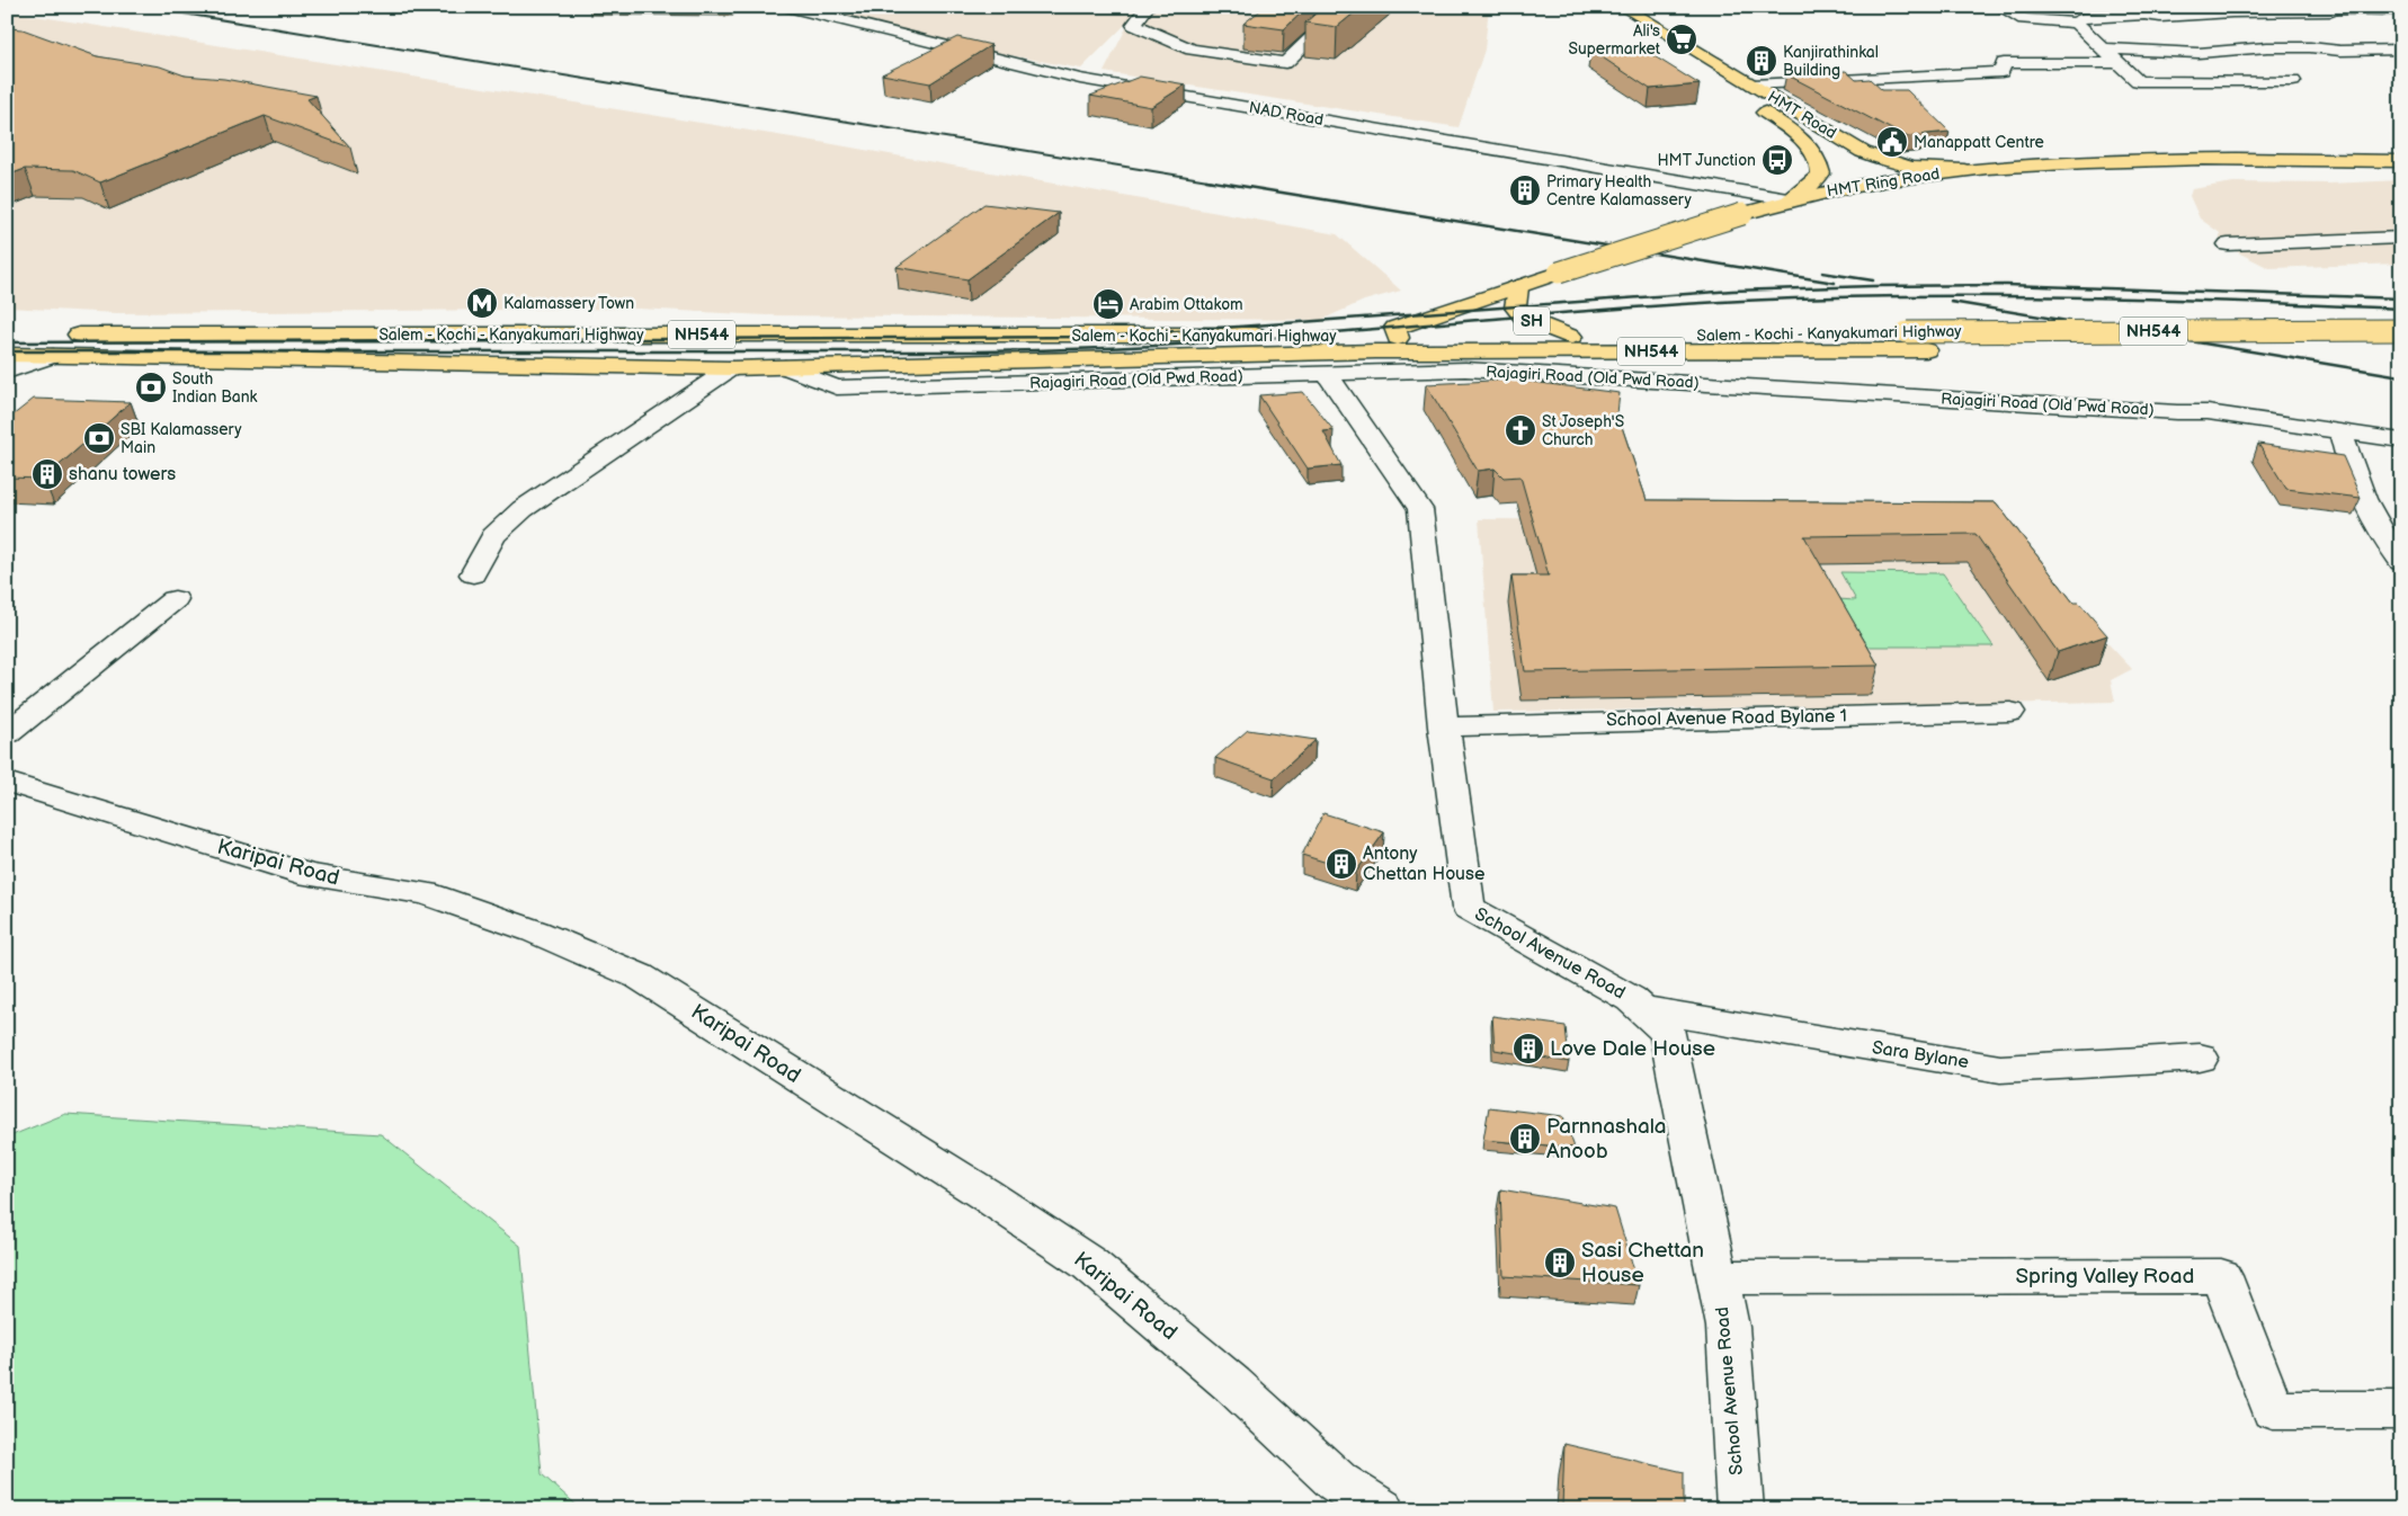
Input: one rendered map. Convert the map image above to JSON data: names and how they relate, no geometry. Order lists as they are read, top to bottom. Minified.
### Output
{"streets":{"main road":["HMT Road","HMT Ring Road","SH","NH544","Salem - Kochi - Kanyakumari Highway"],"street":["NAD Road","Rajagiri Road (Old Pwd Road)","School Avenue Road Bylane 1","Karipai Road","School Avenue Road","Sara Bylane","Spring Valley Road"]},"crossings":[["NAD Road","HMT Road"],["NAD Road","HMT Ring Road"],["HMT Road","HMT Ring Road"],["HMT Ring Road","SH"],["HMT Ring Road","Salem - Kochi - Kanyakumari Highway"],["SH","Salem - Kochi - Kanyakumari Highway"],["Salem - Kochi - Kanyakumari Highway","Rajagiri Road (Old Pwd Road)"],["Rajagiri Road (Old Pwd Road)","School Avenue Road"],["School Avenue Road Bylane 1","School Avenue Road"],["School Avenue Road","Sara Bylane"],["School Avenue Road","Spring Valley Road"]],"places":{"supermarket":["Ali's Supermarket"],"building":["Kanjirathinkal Building","Primary Health Centre Kalamassery","shanu towers","Antony Chettan House","Love Dale House","Parnnashala Anoob","Sasi Chettan House"],"public building":["Manappatt Centre"],"bus stop":["HMT Junction"],"metro station":["Kalamassery Town"],"hotel":["Arabim Ottakom"],"bank":["South Indian Bank","SBI Kalamassery Main"],"church":["St Joseph'S Church"]}}
